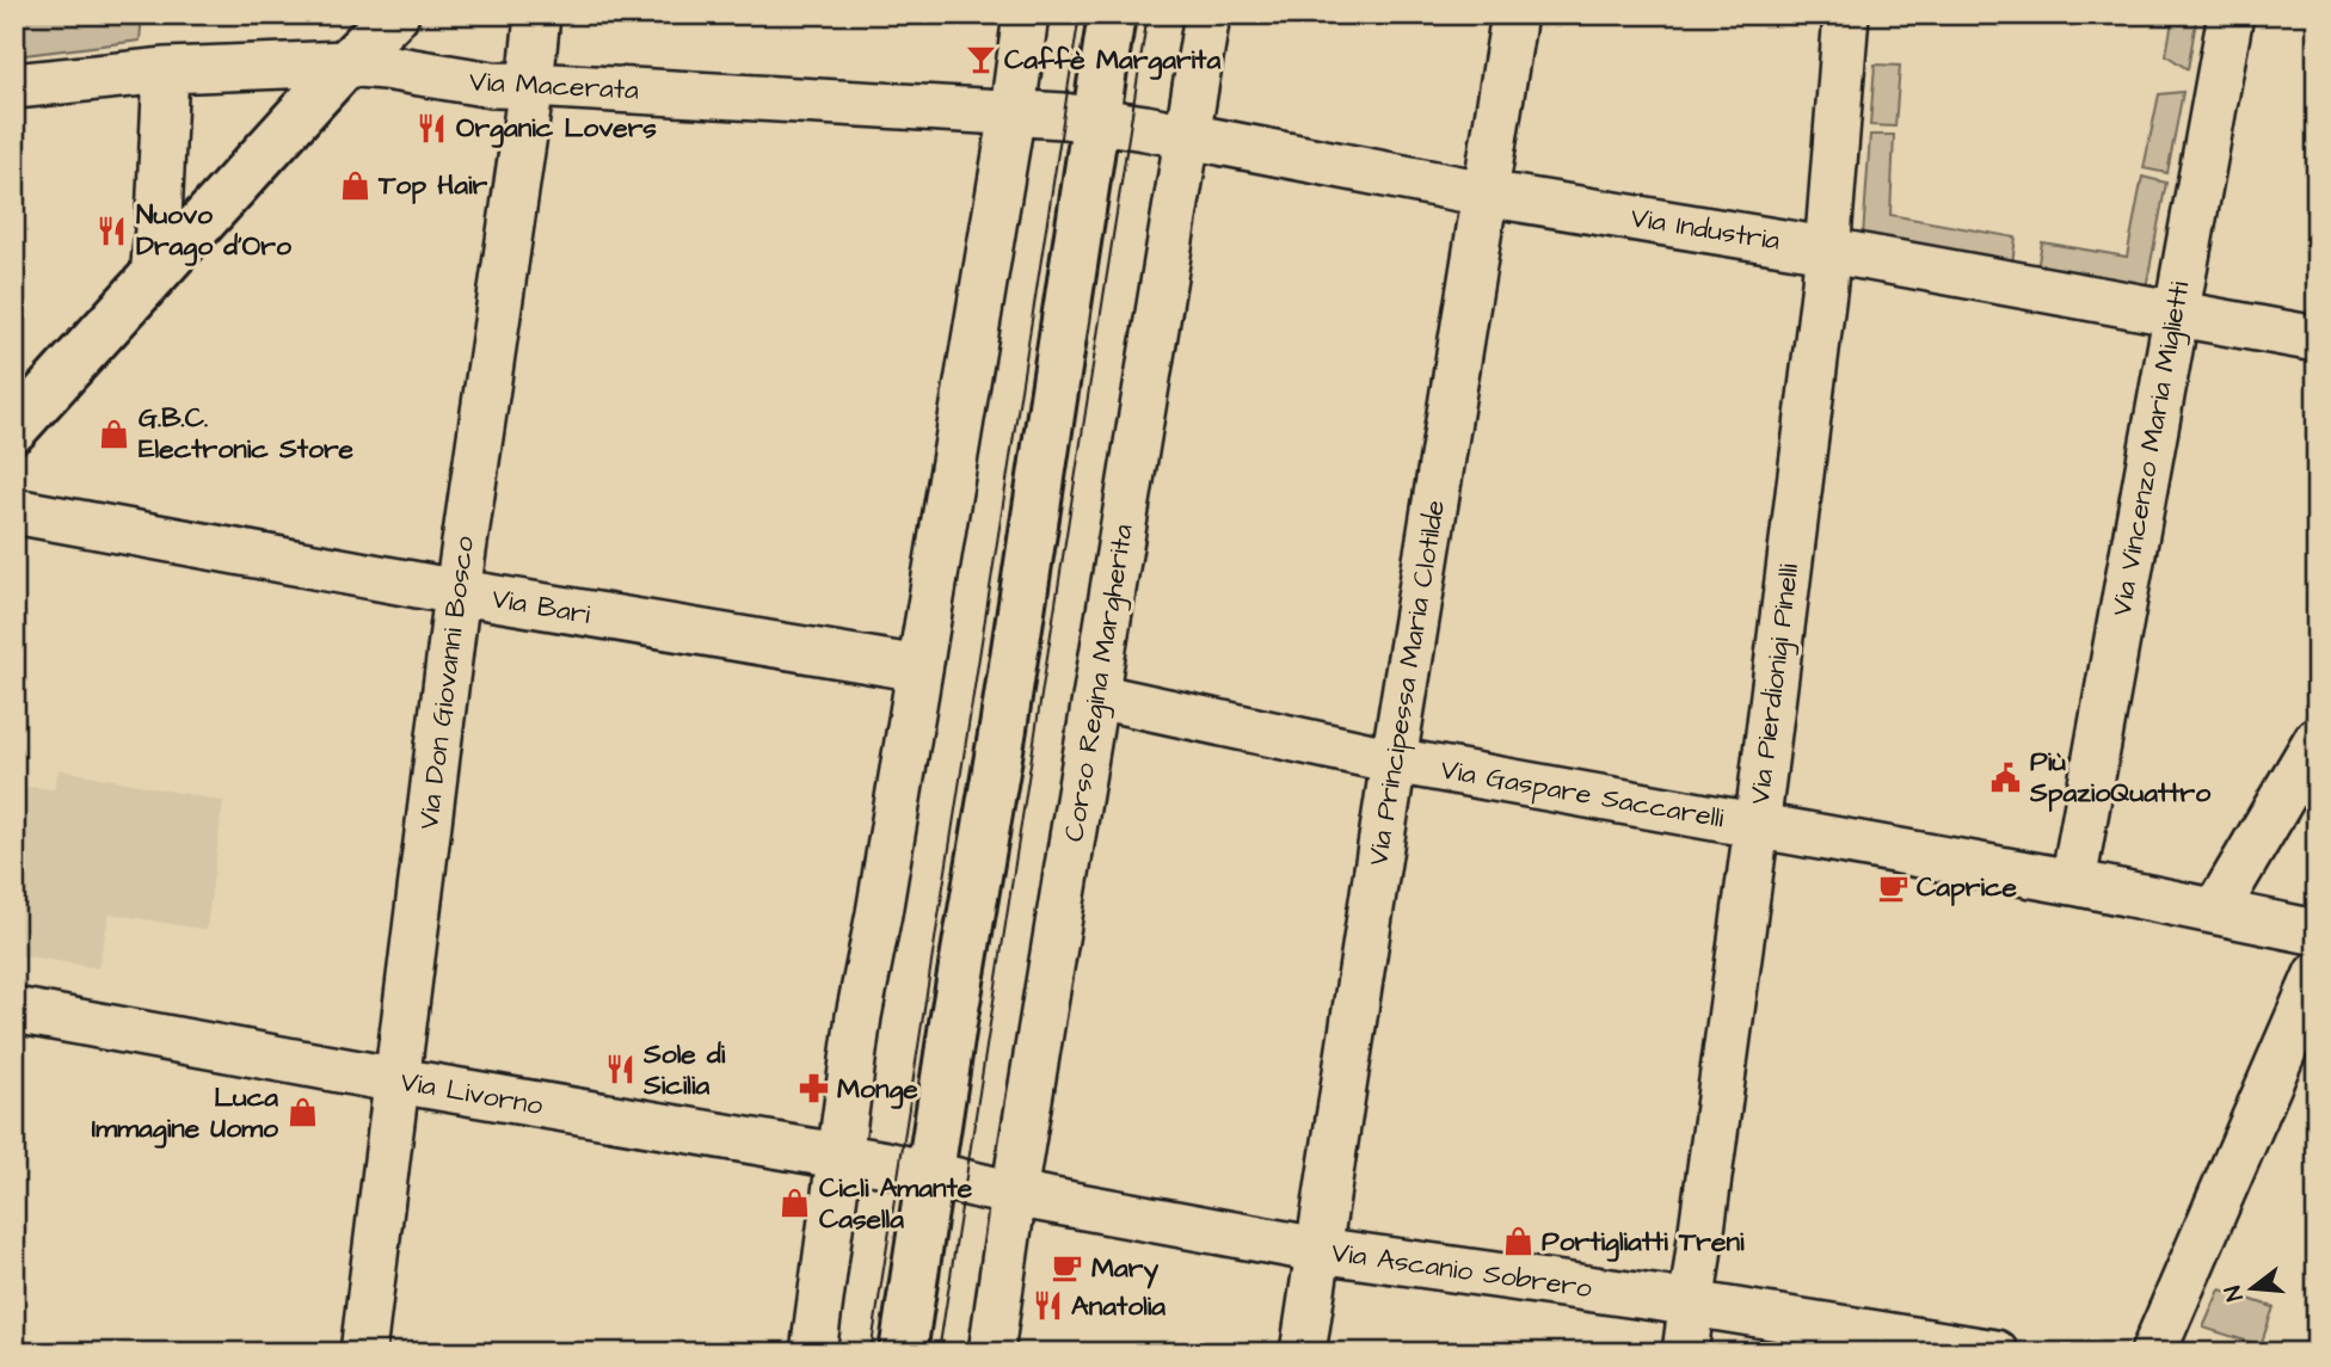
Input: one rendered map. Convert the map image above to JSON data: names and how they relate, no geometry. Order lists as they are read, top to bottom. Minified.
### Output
{"streets":{"street":["Via Macerata","Via Industria","Via Vincenzo Maria Miglietti","Via Bari","Via Don Giovanni Bosco","Corso Regina Margherita","Via Principessa Maria Clotilde","Via Pierdionigi Pinelli","Via Gaspare Saccarelli","Via Livorno","Via Ascanio Sobrero"]},"crossings":[["Via Macerata","Via Industria"],["Via Macerata","Via Don Giovanni Bosco"],["Via Industria","Via Vincenzo Maria Miglietti"],["Via Industria","Corso Regina Margherita"],["Via Industria","Via Principessa Maria Clotilde"],["Via Industria","Via Pierdionigi Pinelli"],["Via Vincenzo Maria Miglietti","Via Gaspare Saccarelli"],["Via Bari","Via Don Giovanni Bosco"],["Via Don Giovanni Bosco","Via Livorno"],["Corso Regina Margherita","Via Gaspare Saccarelli"],["Corso Regina Margherita","Via Ascanio Sobrero"],["Via Principessa Maria Clotilde","Via Gaspare Saccarelli"],["Via Principessa Maria Clotilde","Via Ascanio Sobrero"],["Via Pierdionigi Pinelli","Via Gaspare Saccarelli"],["Via Pierdionigi Pinelli","Via Ascanio Sobrero"],["Via Livorno","Via Ascanio Sobrero"]],"places":{"bar":["Caffè Margarita"],"restaurant":["Organic Lovers","Nuovo Drago d'Oro","Sole di Sicilia","Anatolia"],"shop":["Top Hair","G.B.C. Electronic Store","Luca Immagine Uomo","Cicli Amante Casella","Portigliatti Treni"],"public building":["Più SpazioQuattro"],"cafe":["Caprice","Mary"],"pharmacy":["Monge"]},"north":"left"}
